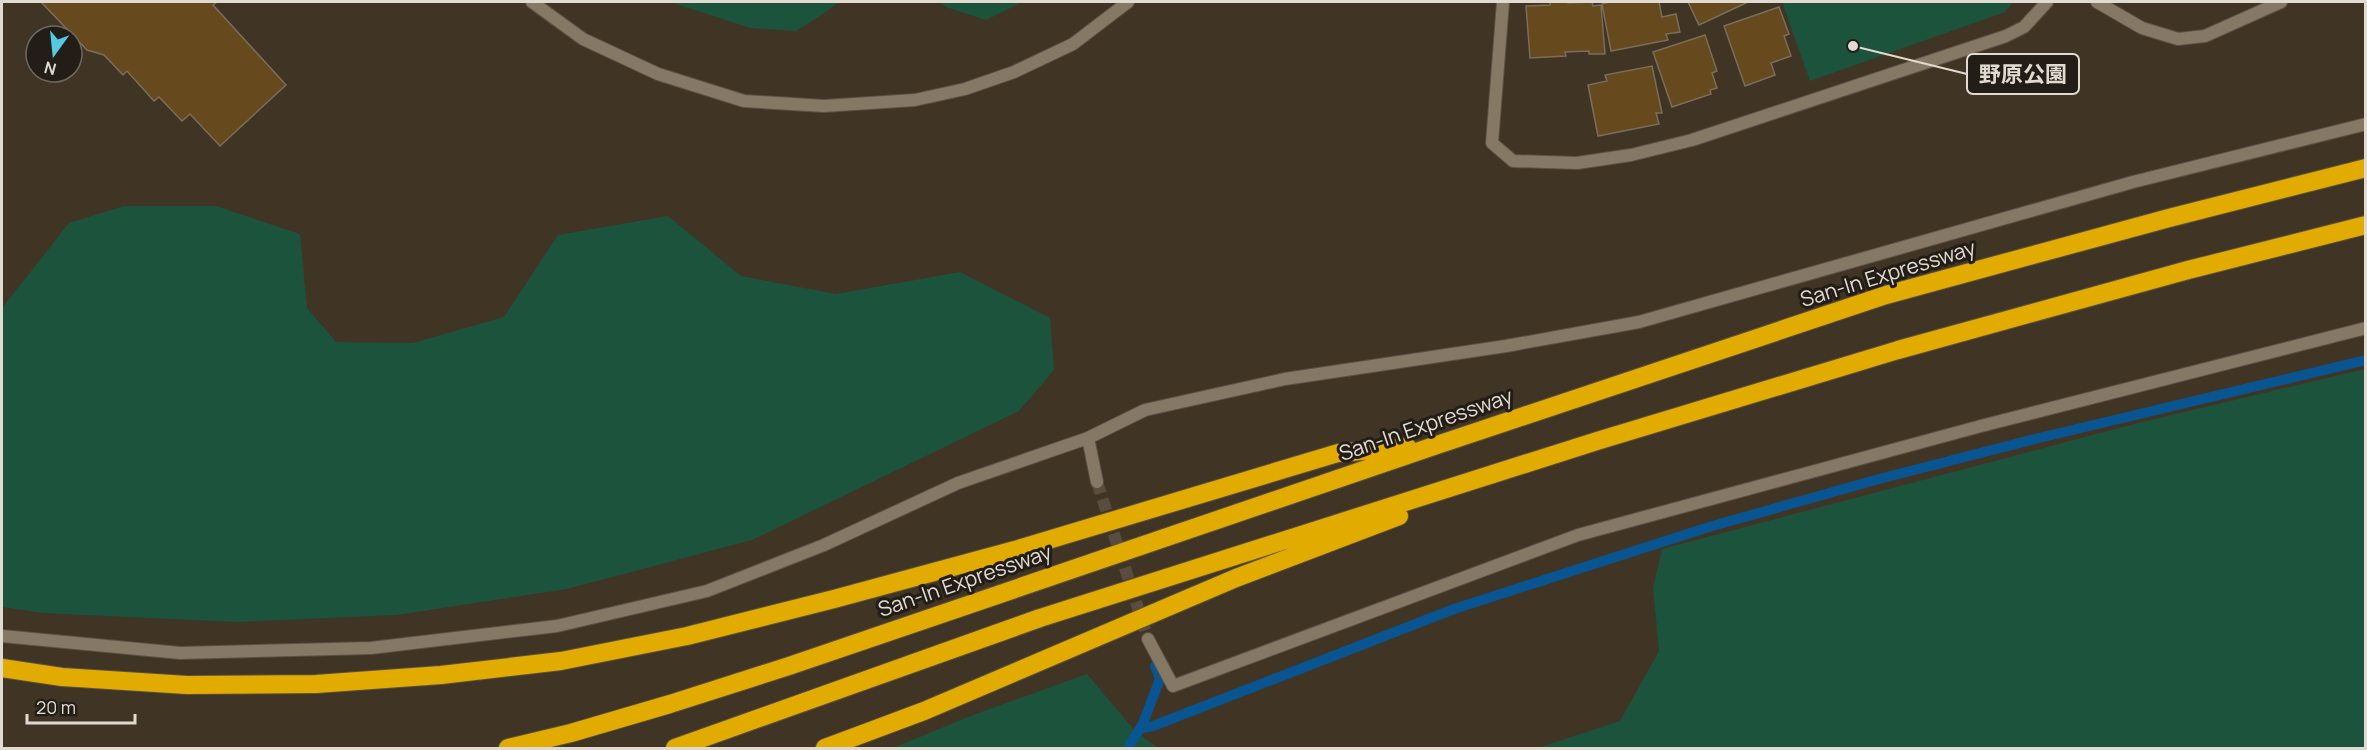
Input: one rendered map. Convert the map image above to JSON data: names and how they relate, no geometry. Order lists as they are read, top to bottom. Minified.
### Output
{"streets":{"highway":["San-In Expressway"]},"places":["野原公園"],"scale_bar":"20 m","north":"bottom"}
